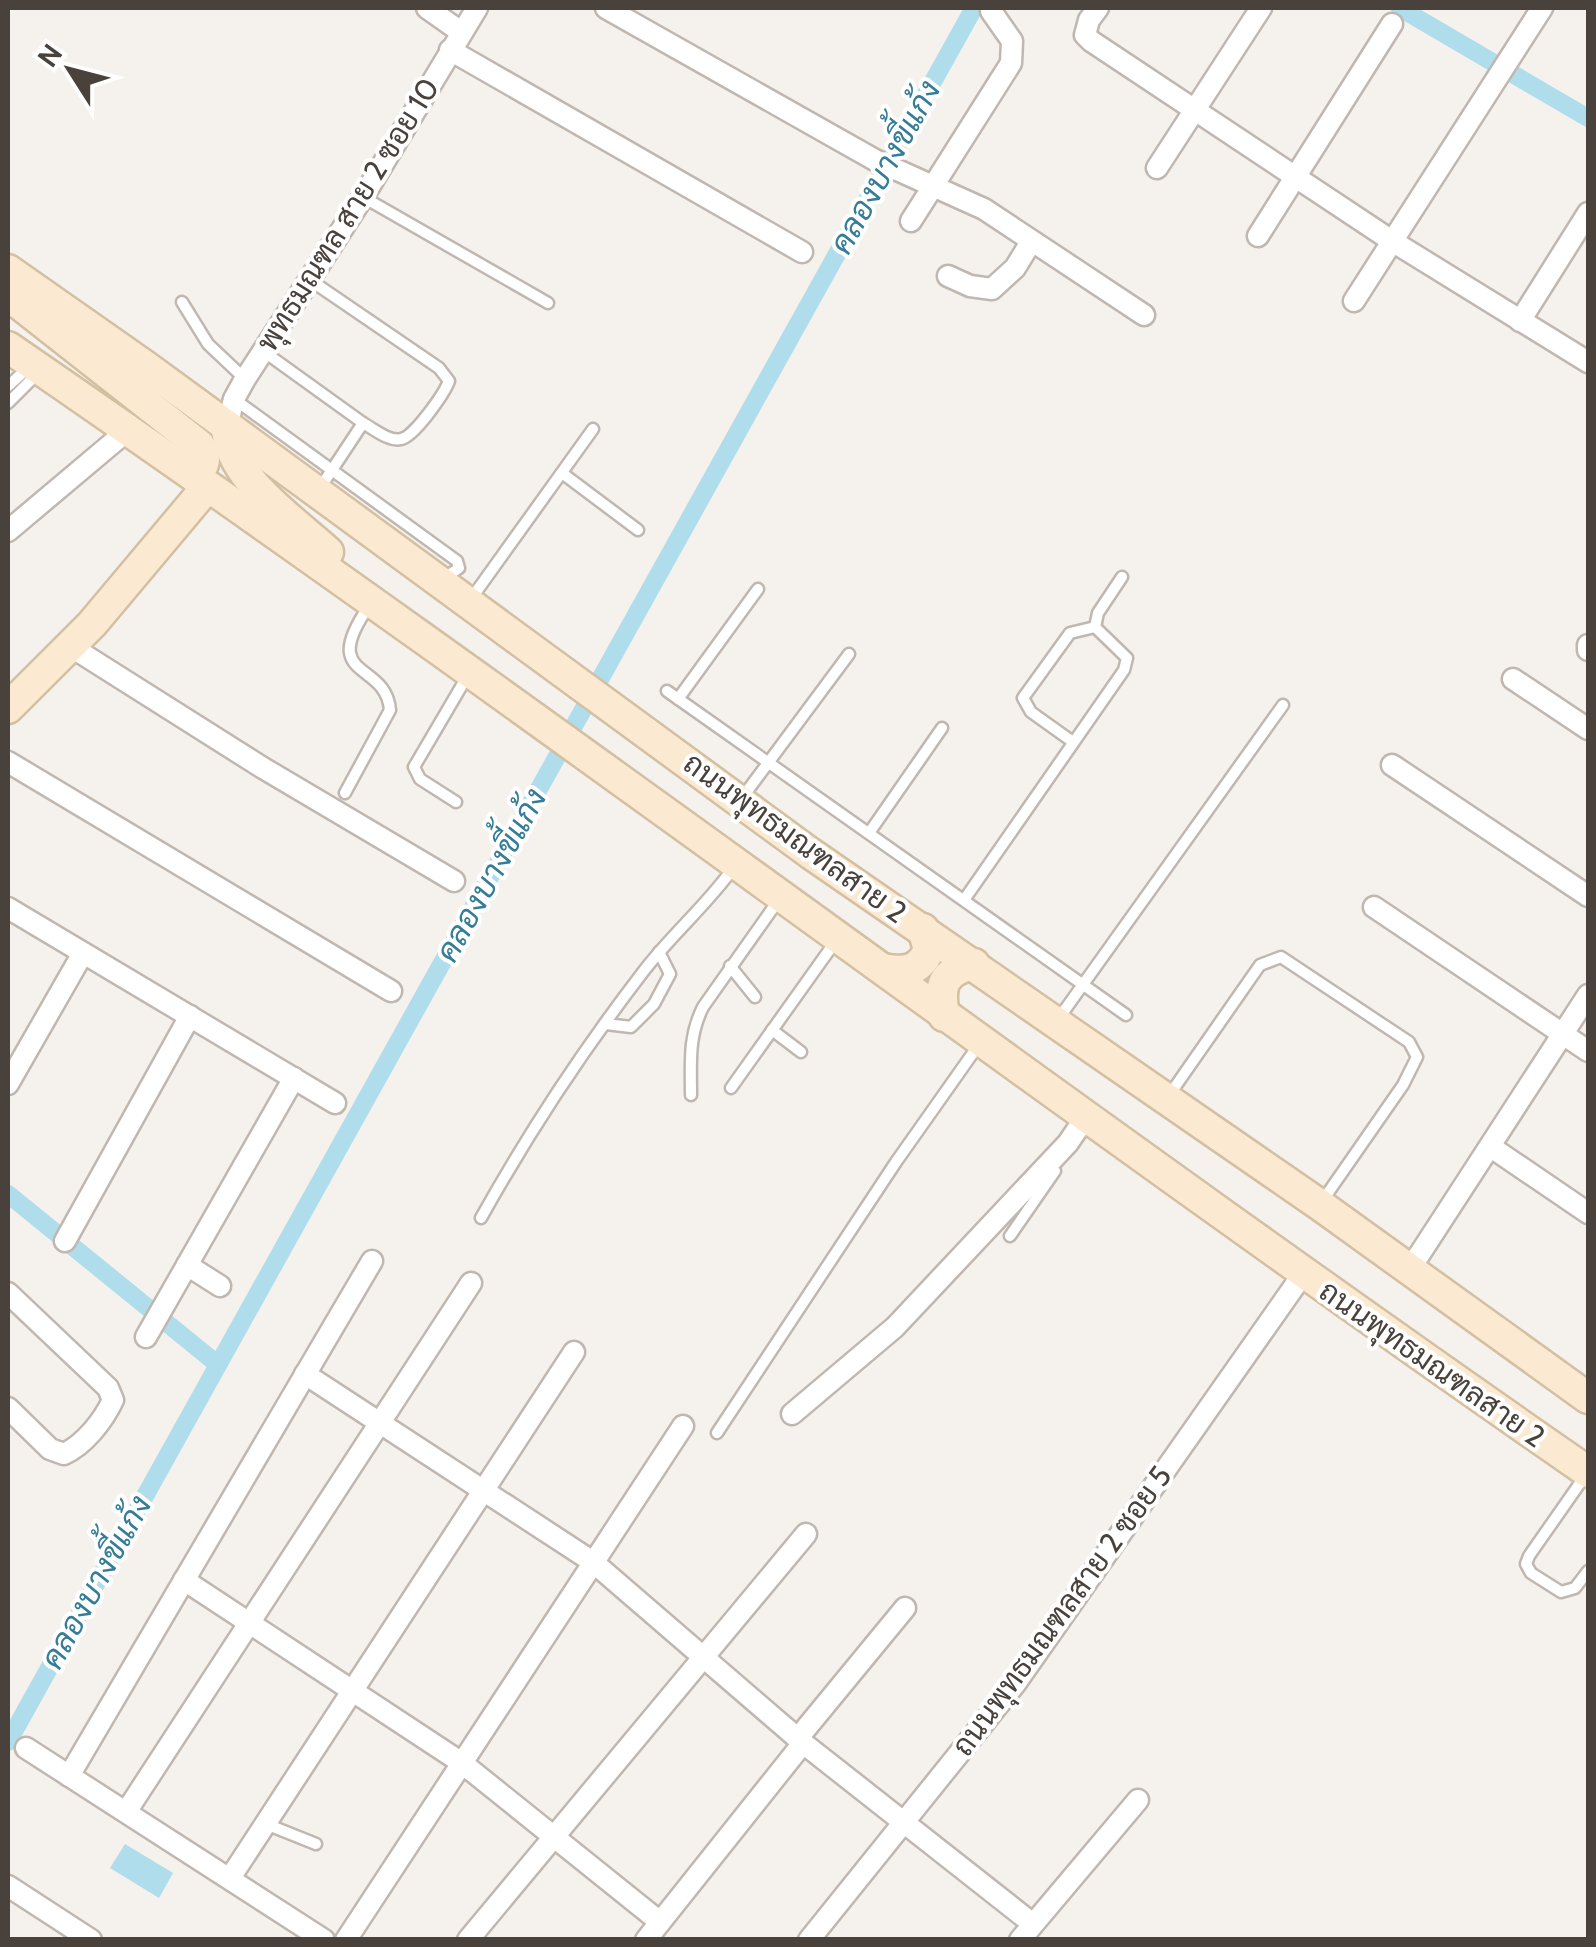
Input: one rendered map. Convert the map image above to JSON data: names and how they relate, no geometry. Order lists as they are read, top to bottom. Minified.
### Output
{"streets":{"main road":["ถนนพุทธมณฑลสาย 2"],"street":["พุทธมณฑล สาย 2 ซอย 10","ถนนพุทธมณฑลสาย 2 ซอย 5"]},"crossings":[["พุทธมณฑล สาย 2 ซอย 10","ถนนพุทธมณฑลสาย 2"],["ถนนพุทธมณฑลสาย 2","ถนนพุทธมณฑลสาย 2 ซอย 5"]],"water":["คลองบางขี้แก้ง"],"north":"top left"}
